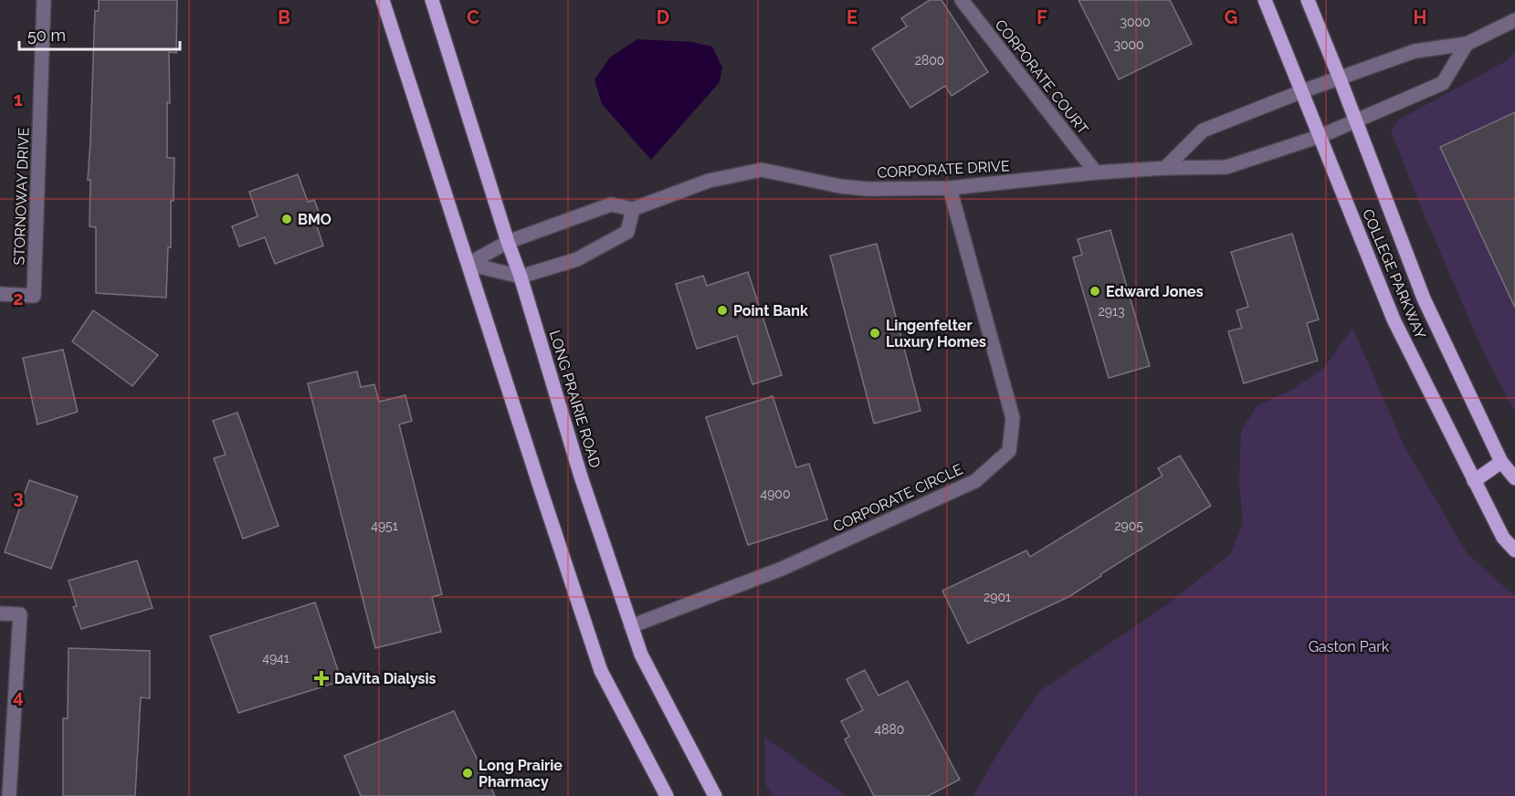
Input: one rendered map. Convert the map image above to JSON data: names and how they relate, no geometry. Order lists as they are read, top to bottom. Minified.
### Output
{"streets":{"main road":["COLLEGE PARKWAY","LONG PRAIRIE ROAD"],"street":["CORPORATE COURT","CORPORATE DRIVE","STORNOWAY DRIVE","CORPORATE CIRCLE"]},"crossings":[["CORPORATE COURT","CORPORATE DRIVE"],["CORPORATE DRIVE","COLLEGE PARKWAY"],["CORPORATE DRIVE","LONG PRAIRIE ROAD"],["CORPORATE DRIVE","CORPORATE CIRCLE"],["LONG PRAIRIE ROAD","CORPORATE CIRCLE"]],"parks":["Gaston Park"],"places":{"other":["BMO","Edward Jones","Point Bank","Lingenfelter Luxury Homes","Long Prairie Pharmacy"],"health":["DaVita Dialysis"]},"house_numbers":["3000","3000","2800","2913","4900","4951","2905","2901","4941","4880"],"scale_bar":"50 m","grid":{"columns":["B","C","D","E","F","G","H"],"rows":["1","2","3","4"]}}
